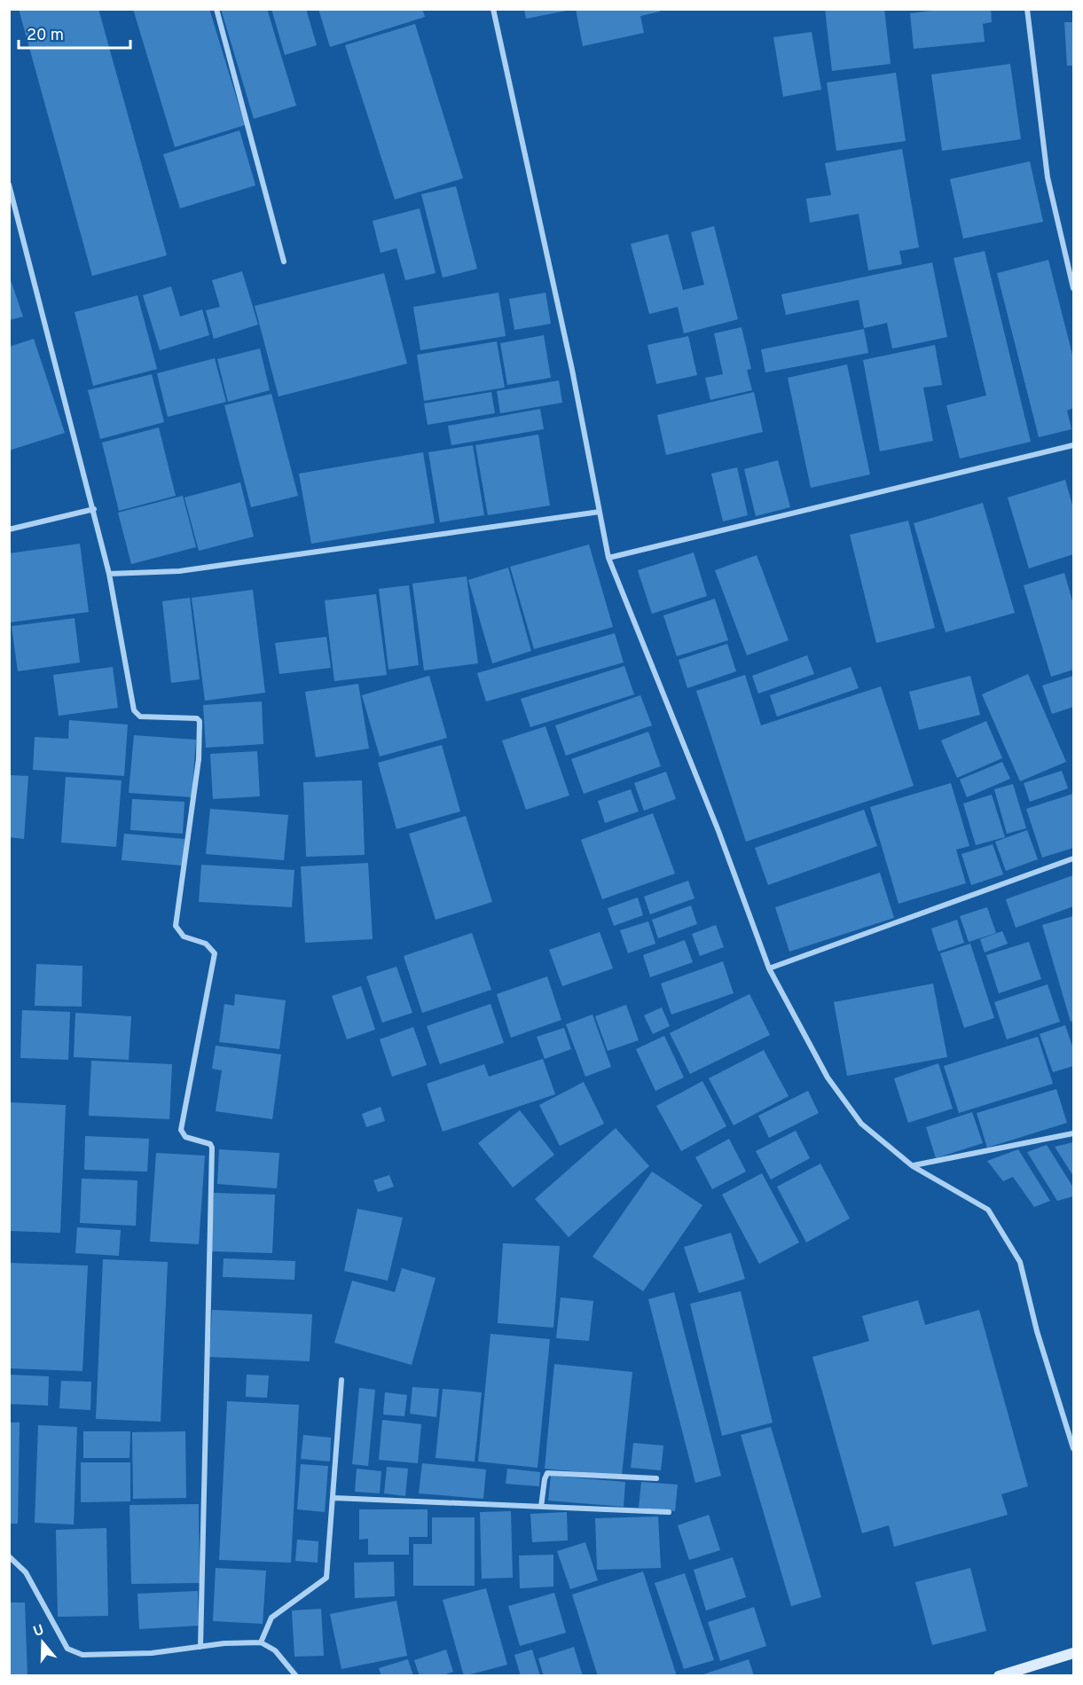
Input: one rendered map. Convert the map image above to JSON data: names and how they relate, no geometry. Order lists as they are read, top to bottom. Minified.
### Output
{"scale_bar":"20 m","north":"top"}
